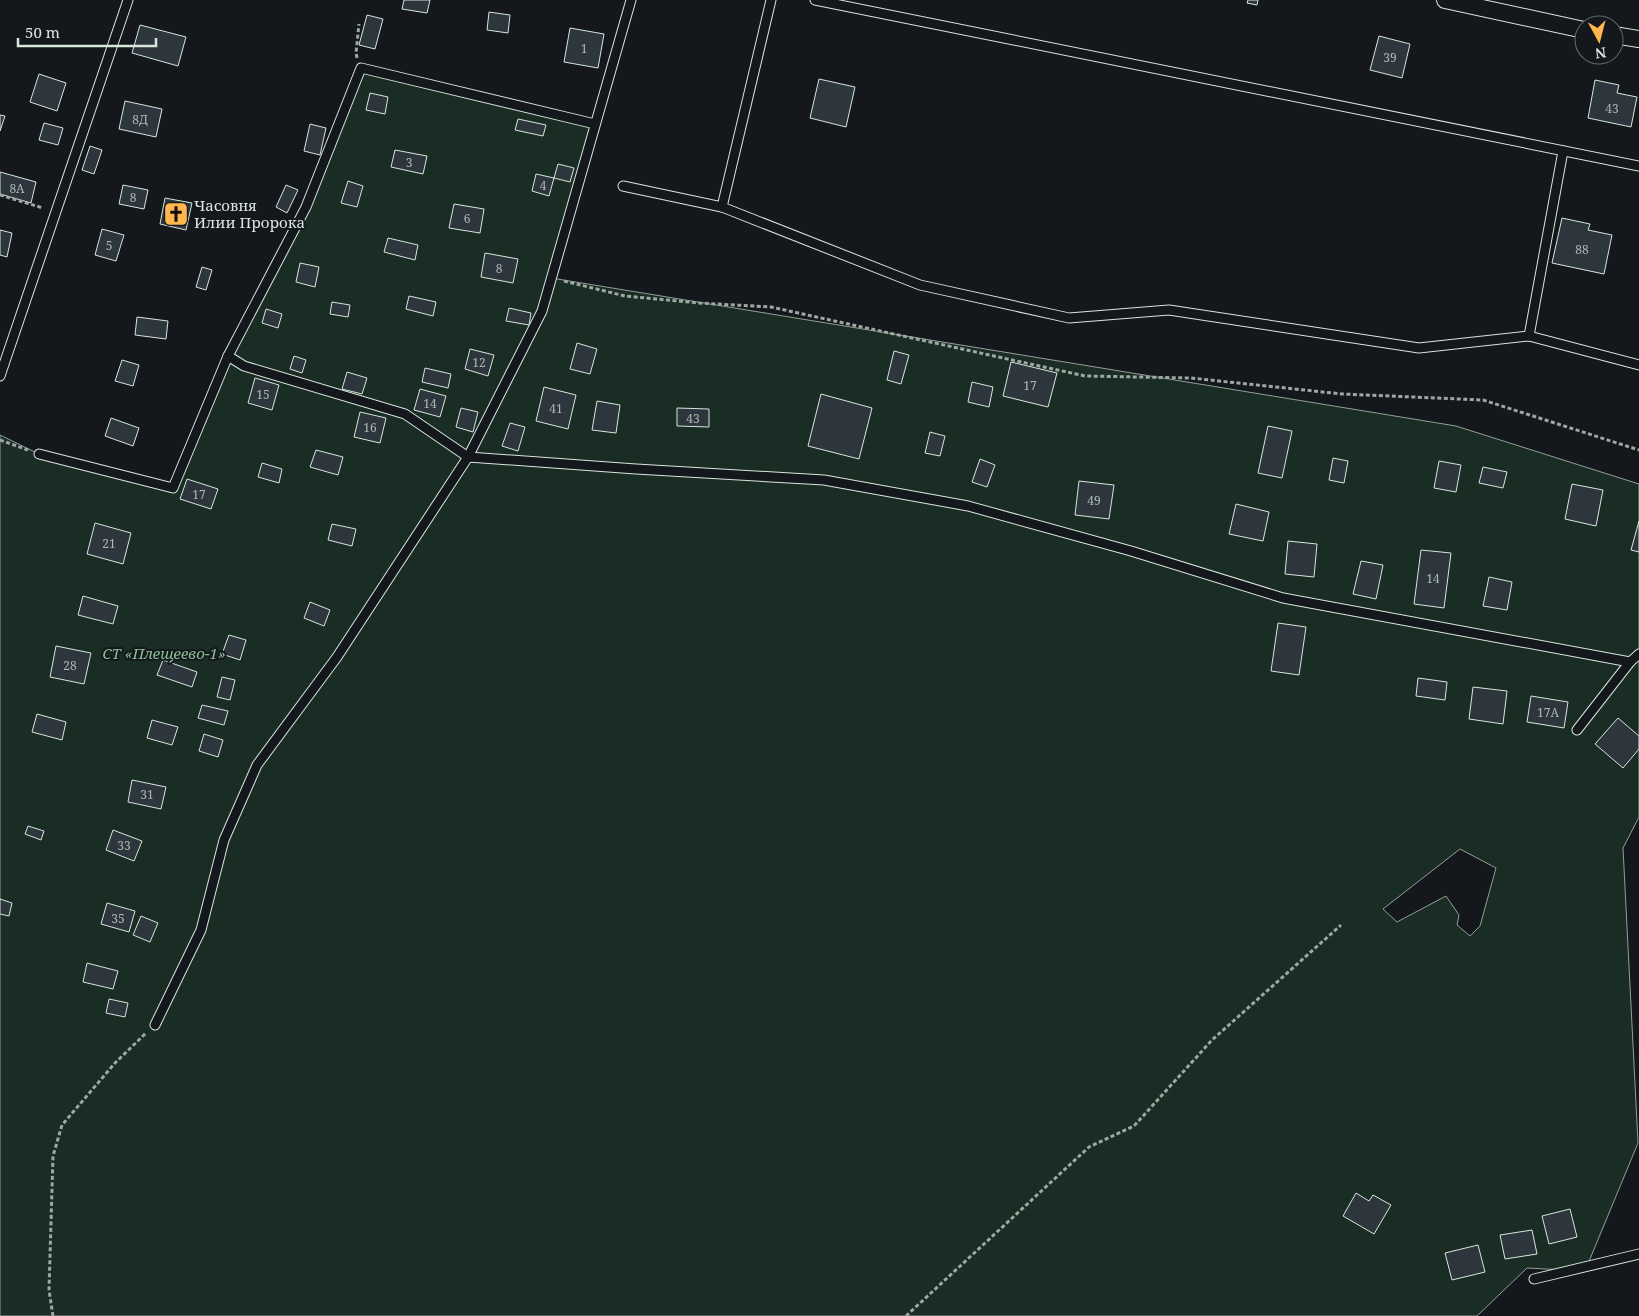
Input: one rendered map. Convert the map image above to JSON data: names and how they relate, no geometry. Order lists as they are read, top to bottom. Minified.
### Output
{"parks":["СТ «Плещеево-1»"],"places":{"church":["Часовня Илии Пророка"]},"house_numbers":["1","39","43","8Д","3","4","8А","8","6","5","88","8","12","17","15","14","41","43","16","17","49","21","14","28","17А","31","33","35"],"scale_bar":"50 m","north":"bottom"}
